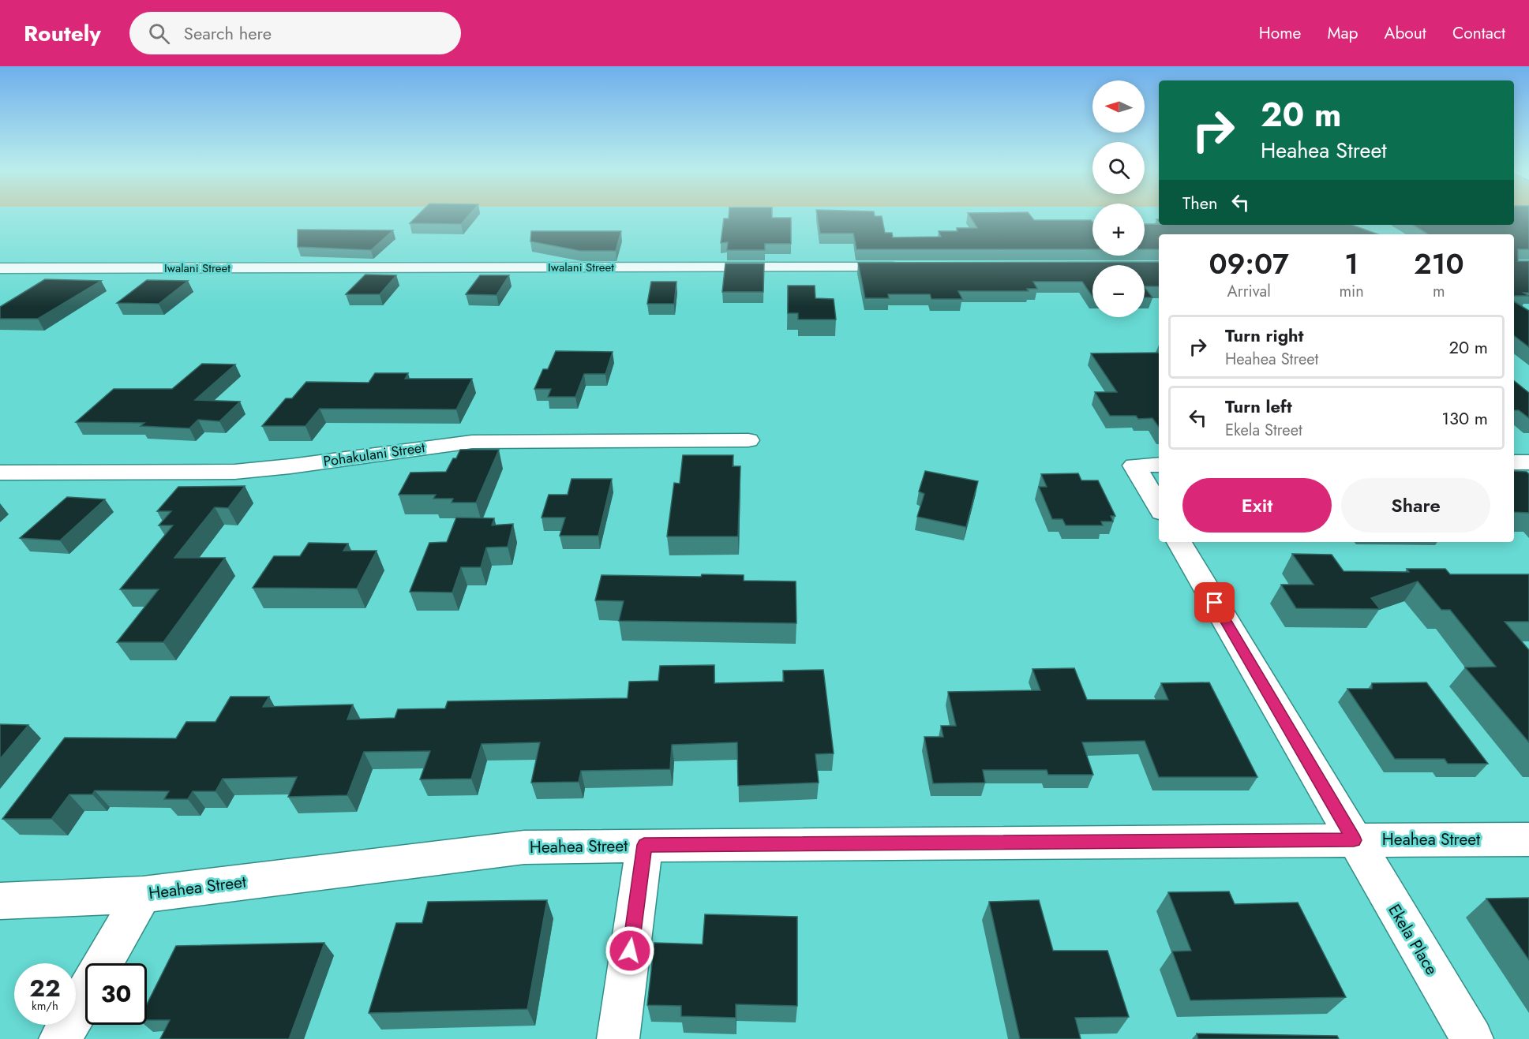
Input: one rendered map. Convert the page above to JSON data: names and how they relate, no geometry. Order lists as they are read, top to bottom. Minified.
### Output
{"streets":{"street":["Iwalani Street","Pohakulani Street","Heahea Street","Ekela Place"]},"crossings":[["Heahea Street","Ekela Place"]],"north":"left","page":{"header":"Routely","search":"Search here","nav":["Home","Map","About","Contact"],"map_buttons":["+","−"],"turn":["20 m","Heahea Street"],"then":"Then","eta":["09:07","Arrival","1","min","210","m"],"list":[{"name":"Turn right","note":"Heahea Street","value":"20 m"},{"name":"Turn left","note":"Ekela Street","value":"130 m"}],"buttons":["Exit","Share"],"speed":"22 km/h","limit":"30"}}
